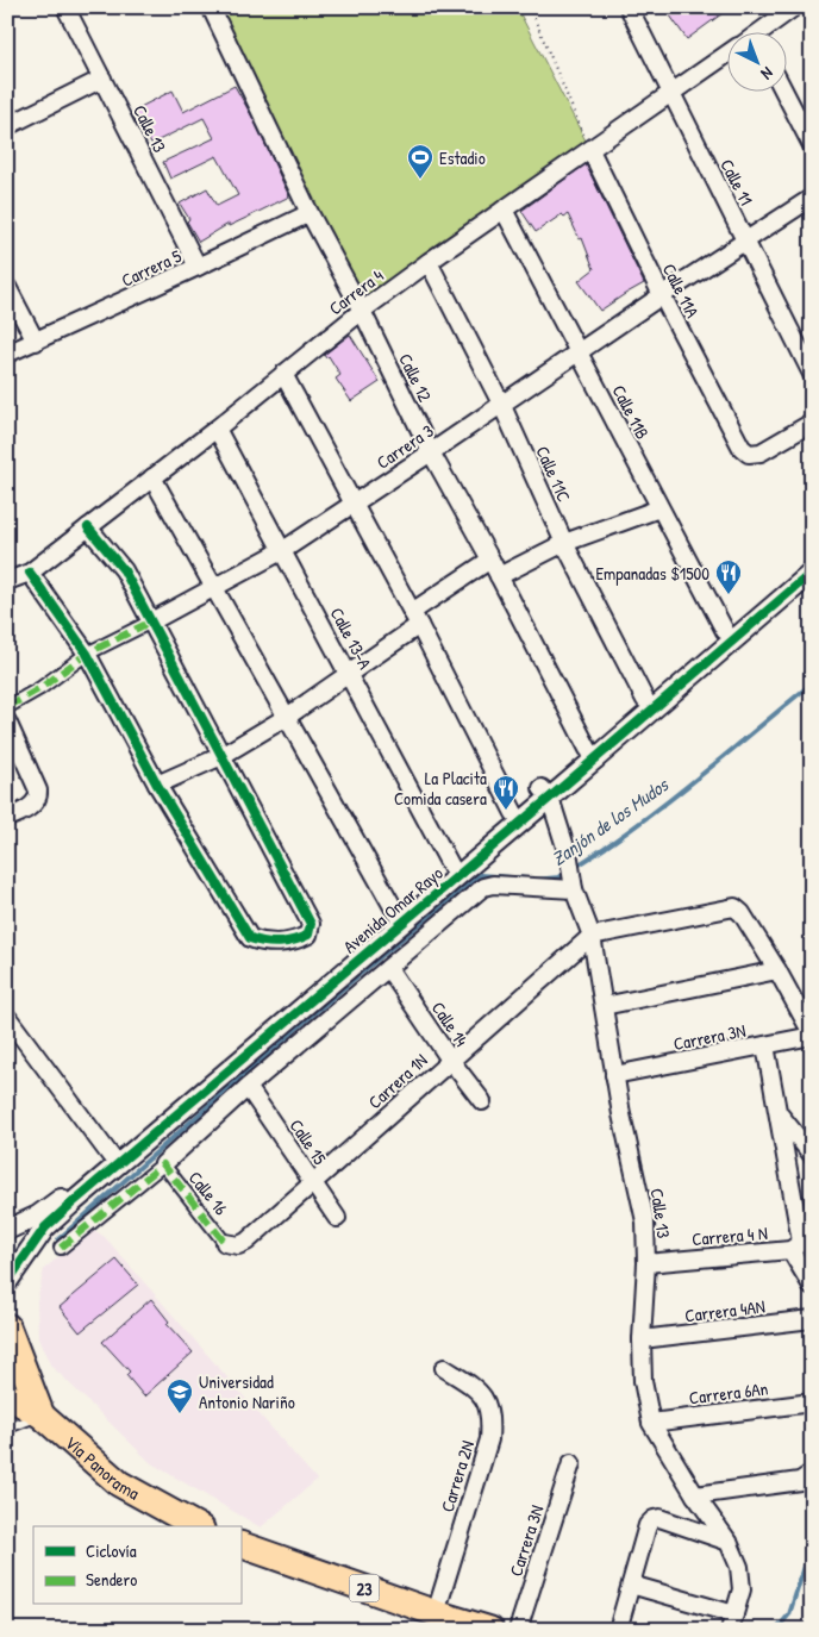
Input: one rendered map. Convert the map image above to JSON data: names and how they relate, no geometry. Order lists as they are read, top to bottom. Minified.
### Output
{"streets":{"main road":["Vía Panorama","23"],"street":["Calle 13","Calle 11","Carrera 5","Calle 11A","Carrera 4","Calle 12","Calle 11B","Carrera 3","Calle 11C","Calle 13-A","Avenida Omar Rayo","Calle 14","Carrera 3N","Carrera 1N","Calle 15","Calle 16","Carrera 4 N","Carrera 4AN","Carrera 6An","Carrera 2N"]},"crossings":[["Calle 13","Carrera 5"],["Calle 13","Avenida Omar Rayo"],["Calle 13","Carrera 3N"],["Calle 13","Carrera 1N"],["Calle 13","Carrera 4 N"],["Calle 13","Carrera 4AN"],["Calle 13","Carrera 6An"],["Calle 11","Carrera 4"],["Calle 11","Carrera 3"],["Carrera 5","Calle 12"],["Calle 11A","Carrera 4"],["Calle 11A","Carrera 3"],["Carrera 4","Calle 12"],["Carrera 4","Calle 11B"],["Carrera 4","Calle 11C"],["Carrera 4","Calle 13-A"],["Calle 12","Carrera 3"],["Calle 12","Avenida Omar Rayo"],["Calle 11B","Carrera 3"],["Calle 11B","Avenida Omar Rayo"],["Carrera 3","Calle 11C"],["Carrera 3","Calle 13-A"],["Calle 11C","Avenida Omar Rayo"],["Calle 13-A","Avenida Omar Rayo"],["Calle 14","Carrera 1N"],["Carrera 1N","Calle 15"],["Carrera 1N","Calle 16"],["Carrera 2N","23"]],"water":["Zanjón de los Mudos"],"places":{"sports":["Estadio"],"restaurant":["Empanadas $1500","La Placita Comida casera"],"school or university":["Universidad Antonio Nariño"]},"legend":["Ciclovía","Sendero"],"north":"bottom right"}
